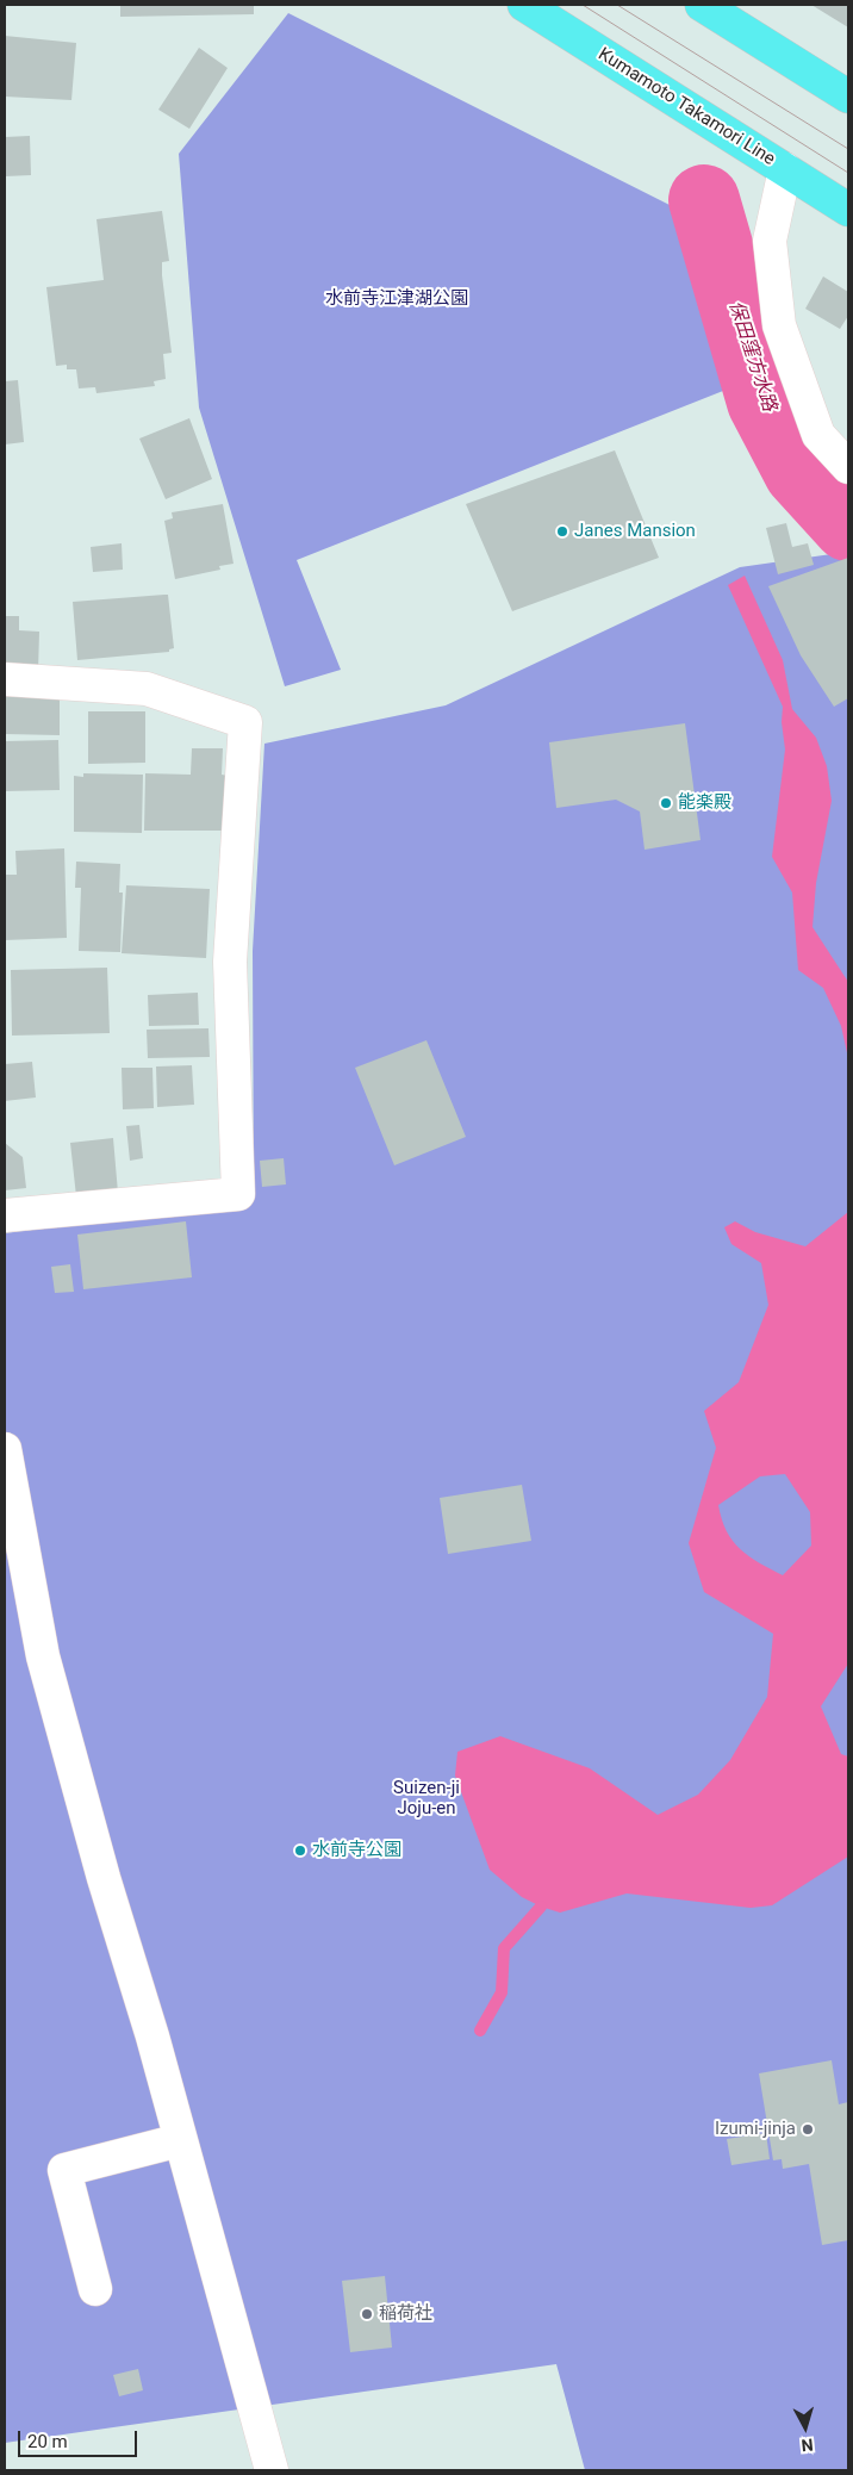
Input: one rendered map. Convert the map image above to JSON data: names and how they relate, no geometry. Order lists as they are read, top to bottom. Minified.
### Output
{"streets":{"main road":["Kumamoto Takamori Line"]},"water":["保田窪方水路"],"parks":["水前寺江津湖公園","Suizen-ji Joju-en"],"places":["Janes Mansion","能楽殿","水前寺公園","Izumi-jinja","稲荷社"],"scale_bar":"20 m","north":"bottom"}
